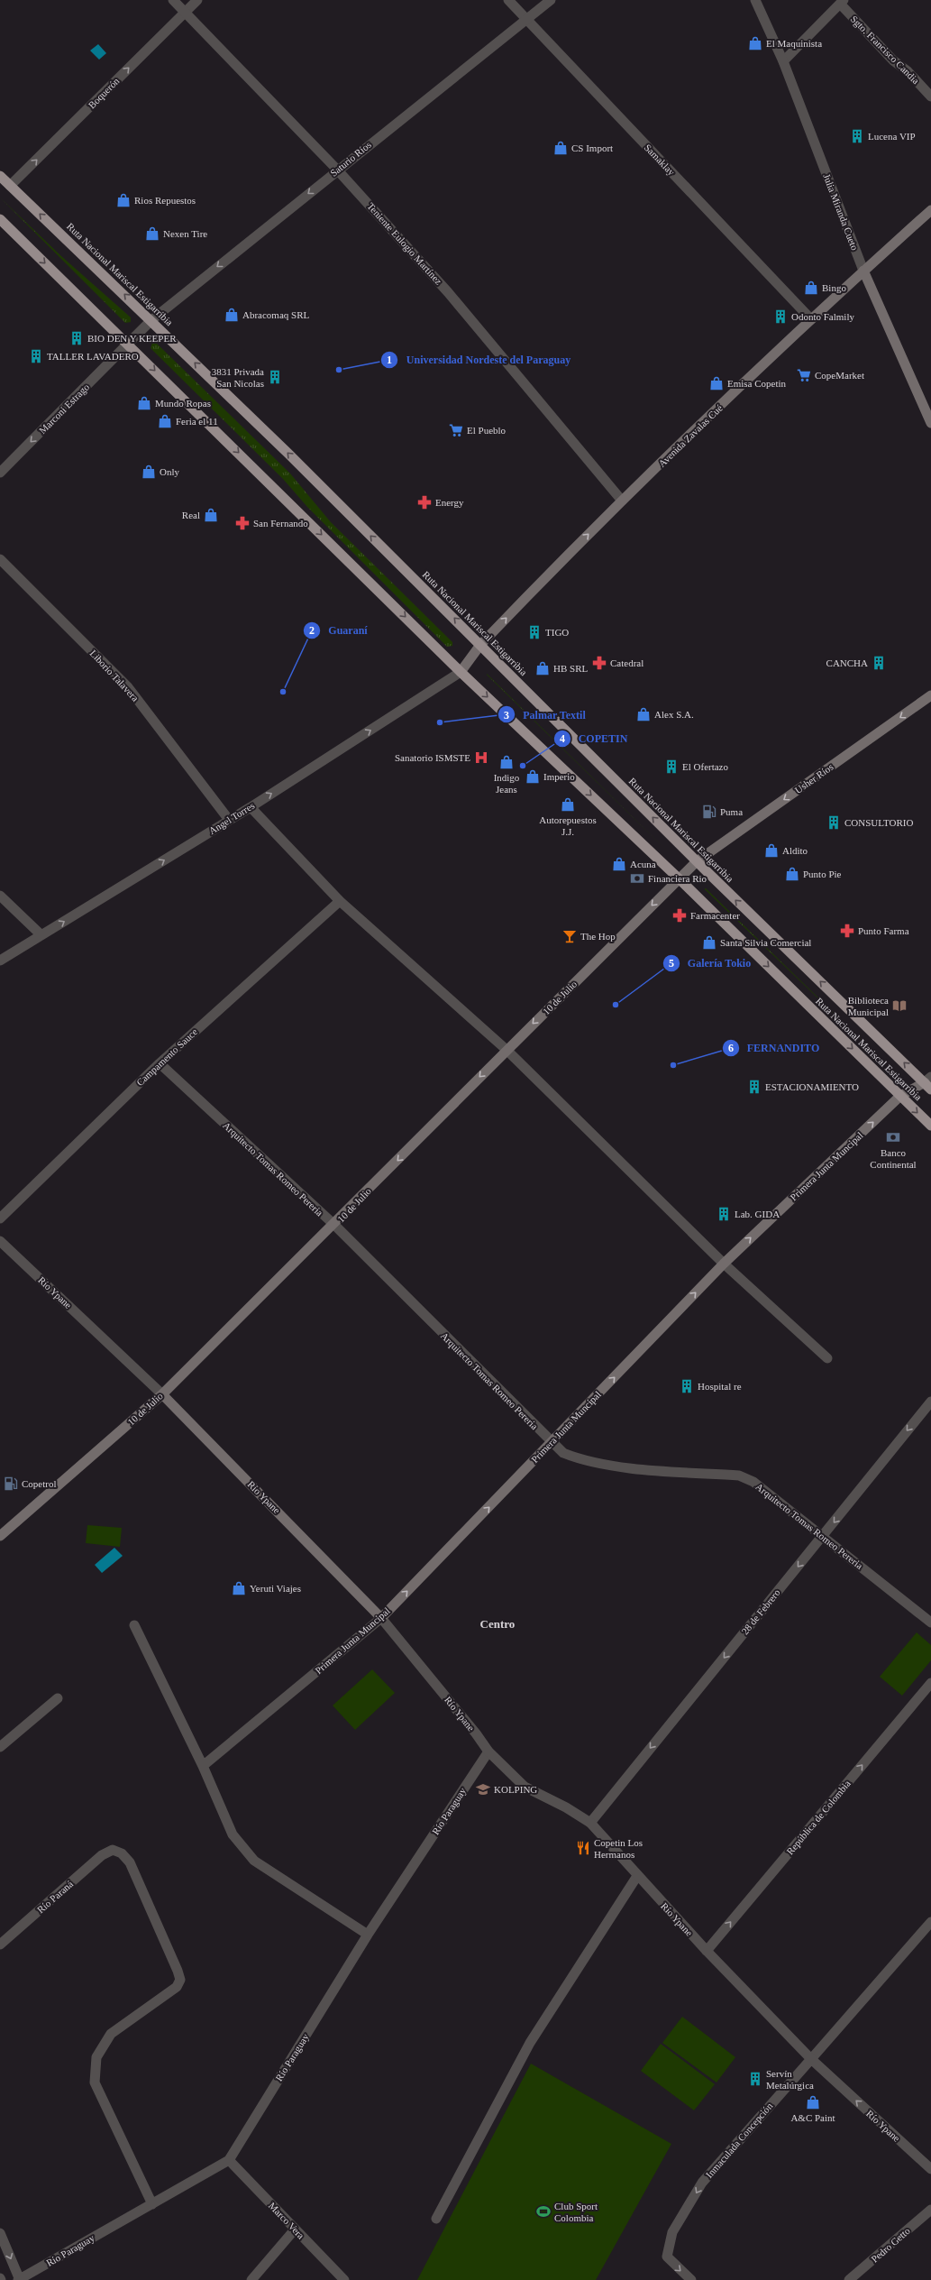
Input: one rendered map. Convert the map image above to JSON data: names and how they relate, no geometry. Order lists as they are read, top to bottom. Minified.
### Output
{"streets":{"highway":["Ruta Nacional Mariscal Estigarribia"],"main road":["Julia Miranda Cueto","Avenida Zavalas Cué","Usher Ríos","10 de Julio","Primera Junta Muncipal","Río Ypane"],"street":["Sgto. Francisco Candia","Boquerón","Saturio Ríos","Samaklay","Teniente Eulogio Martínez","Marconi Estrago","Liborio Talavera","Angel Torres","Campamento Sauce","Arquitecto Tomas Romeo Pereria","28 de Febrero","Río Paraguay","República de Colombia","Río Paraná","Inmaculada Concepción","Marco Vera","Pedro Getto"]},"crossings":[["Boquerón","Teniente Eulogio Martínez"],["Boquerón","Ruta Nacional Mariscal Estigarribia"],["Saturio Ríos","Samaklay"],["Saturio Ríos","Teniente Eulogio Martínez"],["Saturio Ríos","Ruta Nacional Mariscal Estigarribia"],["Saturio Ríos","Marconi Estrago"],["Samaklay","Avenida Zavalas Cué"],["Julia Miranda Cueto","Avenida Zavalas Cué"],["Teniente Eulogio Martínez","Avenida Zavalas Cué"],["Ruta Nacional Mariscal Estigarribia","Marconi Estrago"],["Ruta Nacional Mariscal Estigarribia","Avenida Zavalas Cué"],["Ruta Nacional Mariscal Estigarribia","Usher Ríos"],["Ruta Nacional Mariscal Estigarribia","Angel Torres"],["Ruta Nacional Mariscal Estigarribia","10 de Julio"],["Ruta Nacional Mariscal Estigarribia","Primera Junta Muncipal"],["Avenida Zavalas Cué","Angel Torres"],["Liborio Talavera","Angel Torres"],["Usher Ríos","10 de Julio"],["10 de Julio","Arquitecto Tomas Romeo Pereria"],["10 de Julio","Río Ypane"],["Campamento Sauce","Arquitecto Tomas Romeo Pereria"],["Primera Junta Muncipal","Arquitecto Tomas Romeo Pereria"],["Primera Junta Muncipal","Río Ypane"],["Arquitecto Tomas Romeo Pereria","28 de Febrero"],["Río Ypane","28 de Febrero"],["Río Ypane","Río Paraguay"],["Río Ypane","República de Colombia"],["Río Ypane","Inmaculada Concepción"],["Río Paraguay","Río Paraná"],["Río Paraguay","Marco Vera"]],"one_way":["Boquerón","Saturio Ríos","Marconi Estrago","Usher Ríos","Angel Torres","10 de Julio","Primera Junta Muncipal","28 de Febrero","República de Colombia","Inmaculada Concepción"],"districts":["Centro"],"places":{"shop":["El Maquinista","CS Import","Rios Repuestos","Nexen Tire","Bingo","Abracomaq SRL","Emisa Copetin","Mundo Ropas","Feria el 11","Only","Real","HB SRL","Alex S.A.","Indigo Jeans","Imperio","Autorepuestos J.J.","Aldito","Acuna","Punto Pie","Santa Silvia Comercial","Yeruti Viajes","A&C Paint"],"building":["Lucena VIP","Odonto Falmily","BIO DEN Y KEEPER","TALLER LAVADERO","3831 Privada San Nicolas","TIGO","CANCHA","El Ofertazo","CONSULTORIO","ESTACIONAMIENTO","Lab. GIDA","Hospital re","Servín Metalúrgica"],"other":["Universidad Nordeste del Paraguay","Guaraní","Palmar Textil","COPETIN","Galería Tokio","FERNANDITO"],"supermarket":["CopeMarket","El Pueblo"],"pharmacy":["Energy","San Fernando","Catedral","Farmacenter","Punto Farma"],"hospital":["Sanatorio ISMSTE"],"fuel station":["Puma","Copetrol"],"bank":["Financiera Rio","Banco Continental"],"bar":["The Hop"],"library":["Biblioteca Municipal"],"school or university":["KOLPING"],"restaurant":["Copetin Los Hermanos"],"sports":["Club Sport Colombia"]}}
